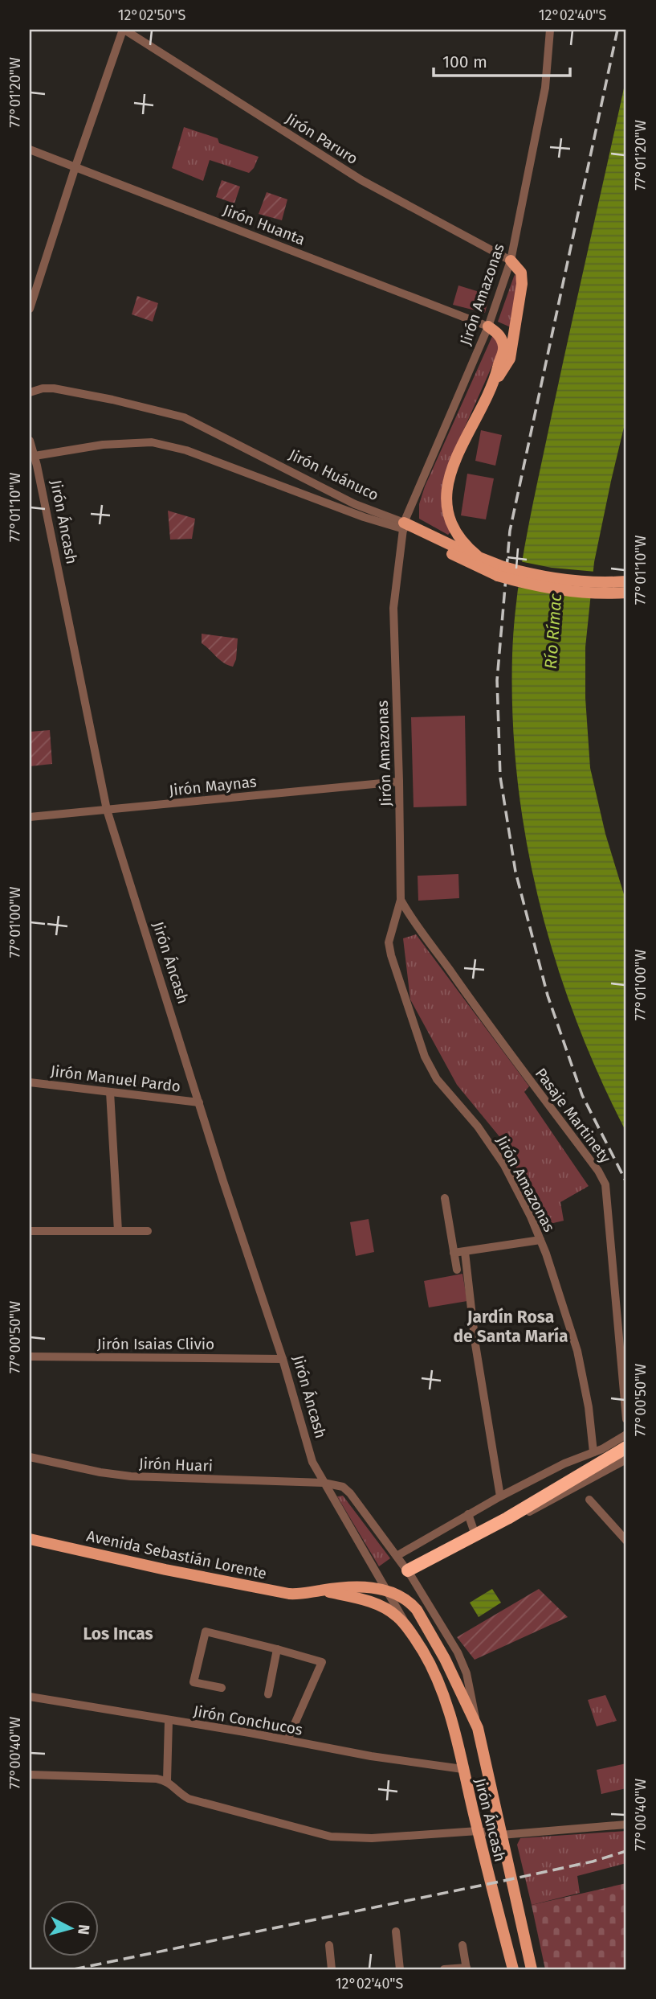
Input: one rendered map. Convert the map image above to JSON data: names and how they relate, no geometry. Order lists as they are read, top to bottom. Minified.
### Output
{"streets":{"main road":["Jirón Huánuco","Jirón Áncash","Avenida Sebastián Lorente"],"street":["Jirón Paruro","Jirón Huanta","Jirón Amazonas","Jirón Maynas","Jirón Manuel Pardo","Pasaje Martinety","Jirón Isaias Clivio","Jirón Huari","Jirón Conchucos"]},"crossings":[["Jirón Paruro","Jirón Amazonas"],["Jirón Huanta","Jirón Amazonas"],["Jirón Amazonas","Jirón Huánuco"],["Jirón Amazonas","Jirón Maynas"],["Jirón Amazonas","Pasaje Martinety"],["Jirón Huánuco","Jirón Áncash"],["Jirón Áncash","Jirón Maynas"],["Jirón Áncash","Jirón Manuel Pardo"],["Jirón Áncash","Jirón Isaias Clivio"],["Jirón Áncash","Jirón Huari"],["Jirón Áncash","Avenida Sebastián Lorente"],["Jirón Áncash","Jirón Conchucos"]],"districts":["Jardín Rosa de Santa María","Los Incas"],"water":["Río Rímac"],"scale_bar":"100 m","north":"right","coordinates":["12°02'50\"S","12°02'40\"S","77°01'20\"W","77°01'10\"W","77°01'00\"W","77°00'50\"W","77°00'40\"W"]}
